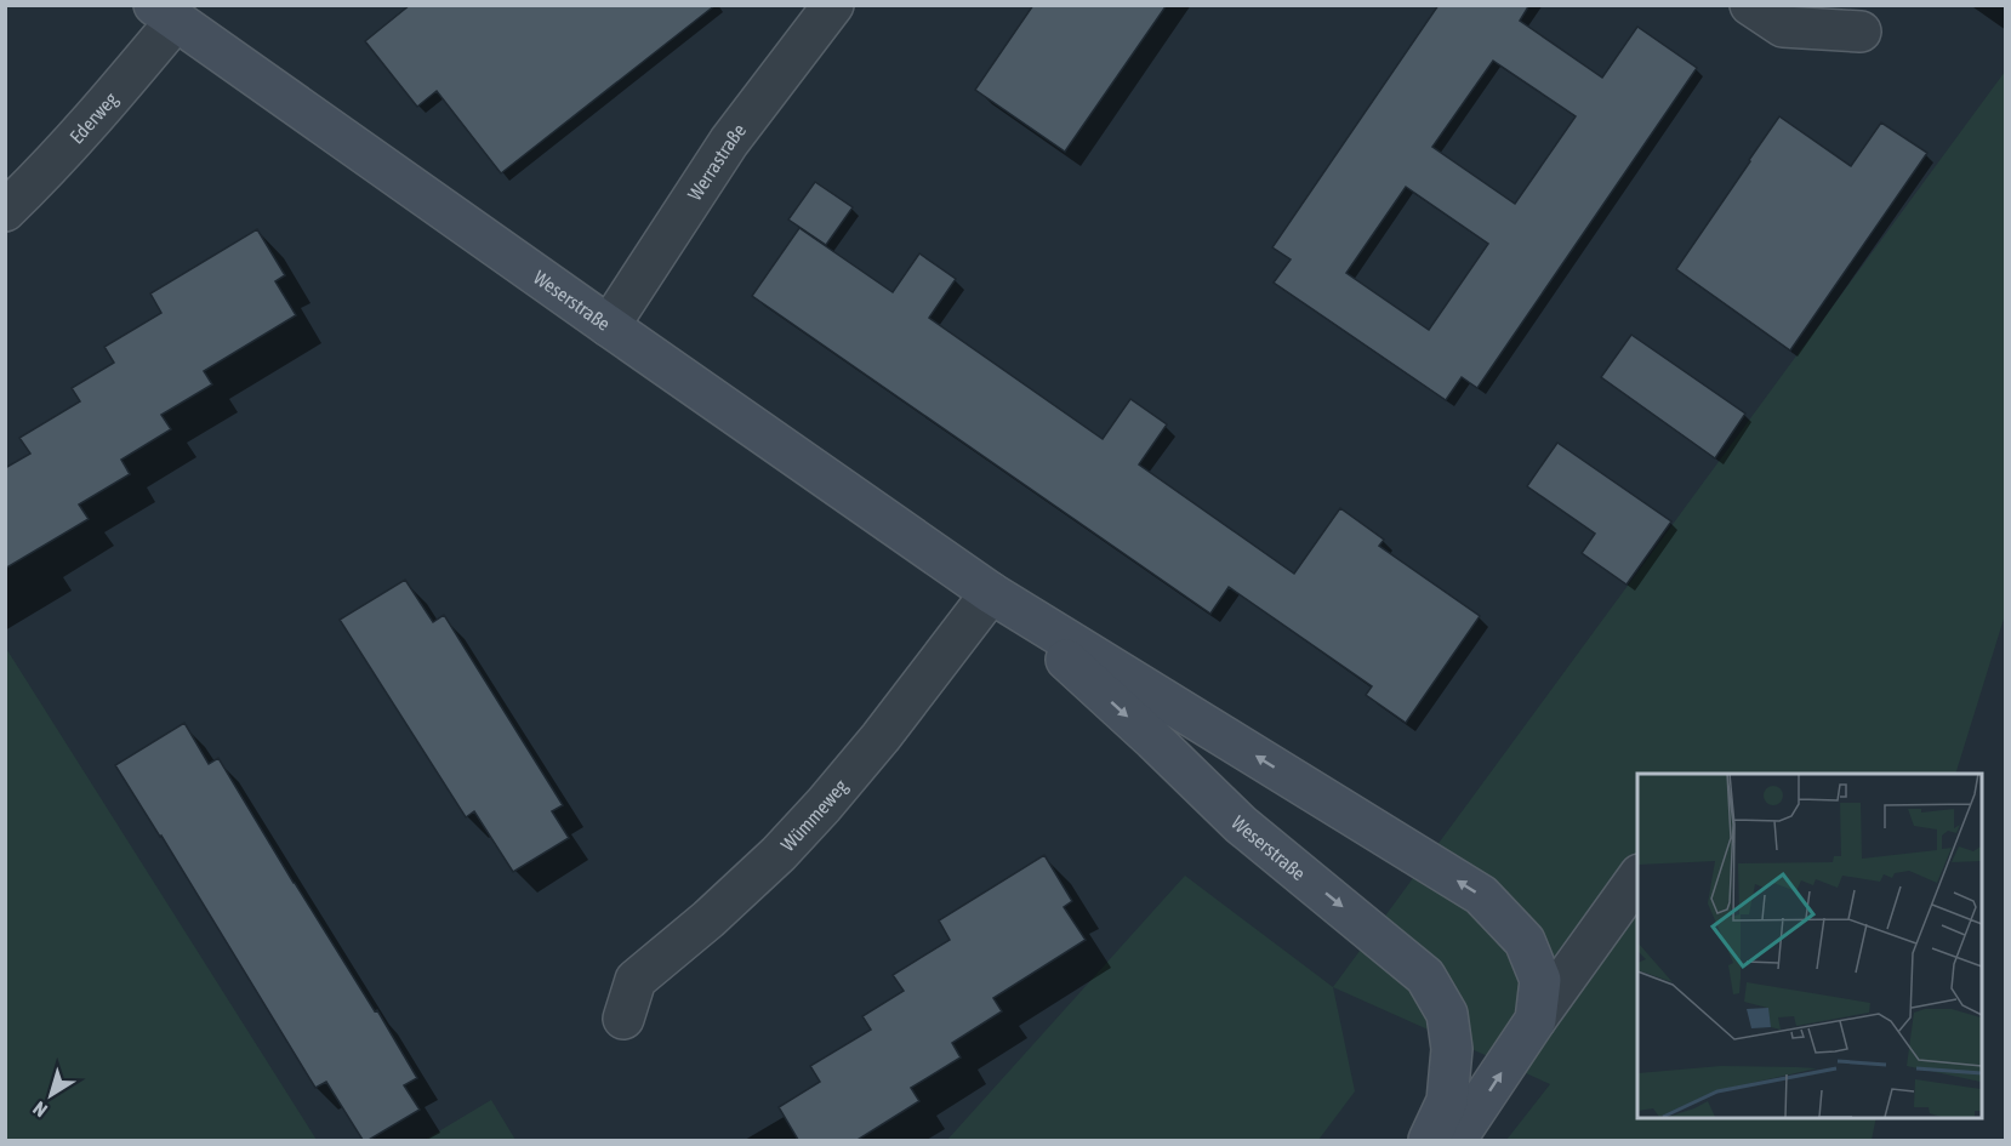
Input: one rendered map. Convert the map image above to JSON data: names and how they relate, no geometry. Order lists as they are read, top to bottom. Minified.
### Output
{"streets":{"street":["Ederweg","Werrastraße","Weserstraße","Wümmeweg"]},"crossings":[["Ederweg","Weserstraße"],["Werrastraße","Weserstraße"],["Weserstraße","Wümmeweg"]],"north":"bottom left"}
